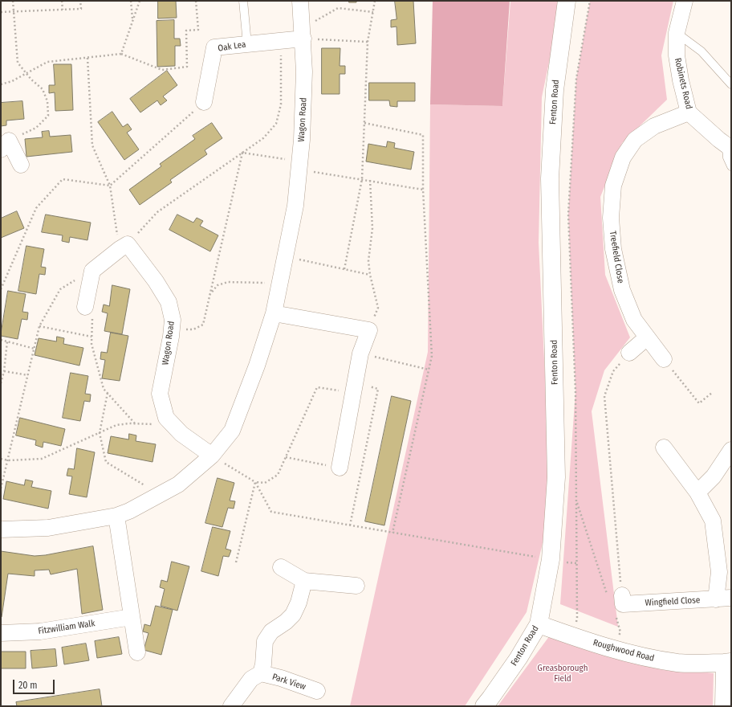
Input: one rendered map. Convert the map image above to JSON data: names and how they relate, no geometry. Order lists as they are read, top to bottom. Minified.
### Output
{"streets":{"street":["Oak Lea","Robinets Road","Fenton Road","Wagon Road","Treefield Close","Wingfield Close","Fitzwilliam Walk","Roughwood Road","Park View"]},"crossings":[["Oak Lea","Wagon Road"],["Robinets Road","Treefield Close"],["Fenton Road","Roughwood Road"]],"parks":["Greasborough Field"],"scale_bar":"20 m"}
